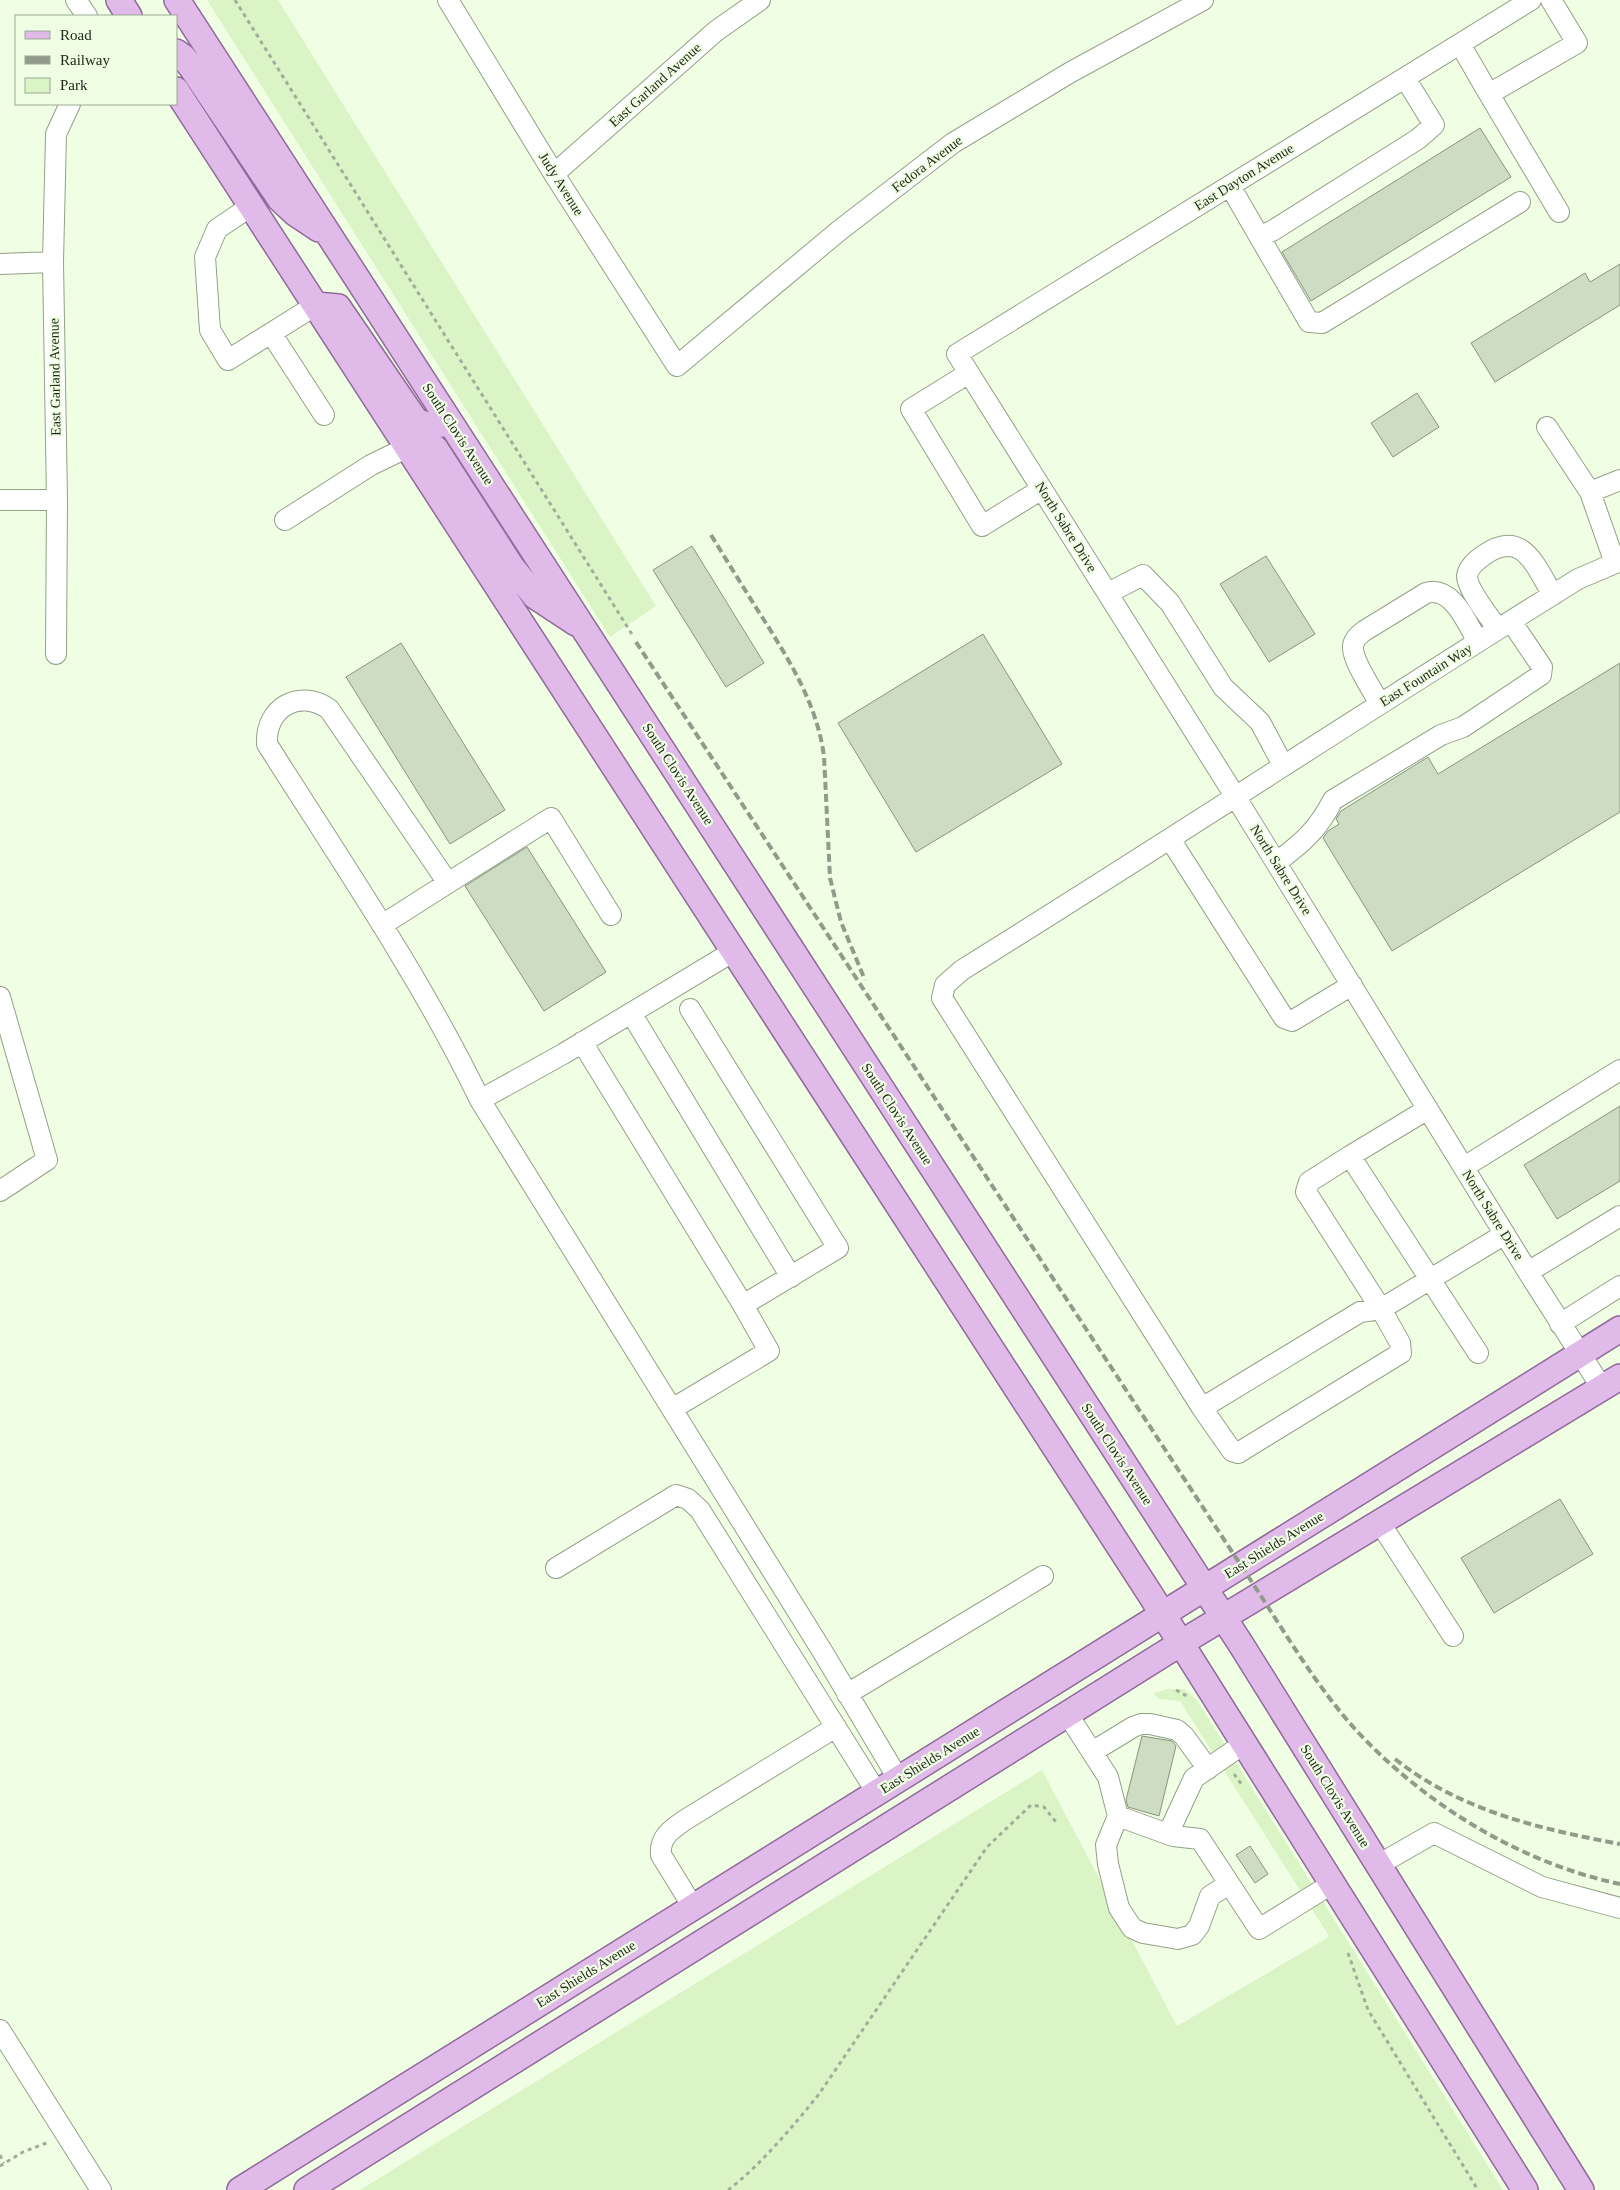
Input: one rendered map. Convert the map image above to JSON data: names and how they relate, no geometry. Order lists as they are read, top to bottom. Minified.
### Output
{"streets":{"main road":["South Clovis Avenue","East Shields Avenue"],"street":["East Garland Avenue","Fedora Avenue","East Dayton Avenue","Judy Avenue","North Sabre Drive","East Fountain Way"]},"crossings":[["East Garland Avenue","Judy Avenue"],["Fedora Avenue","Judy Avenue"],["East Dayton Avenue","North Sabre Drive"],["South Clovis Avenue","East Shields Avenue"],["North Sabre Drive","East Fountain Way"],["North Sabre Drive","East Shields Avenue"]],"legend":["Road","Railway","Park"]}
